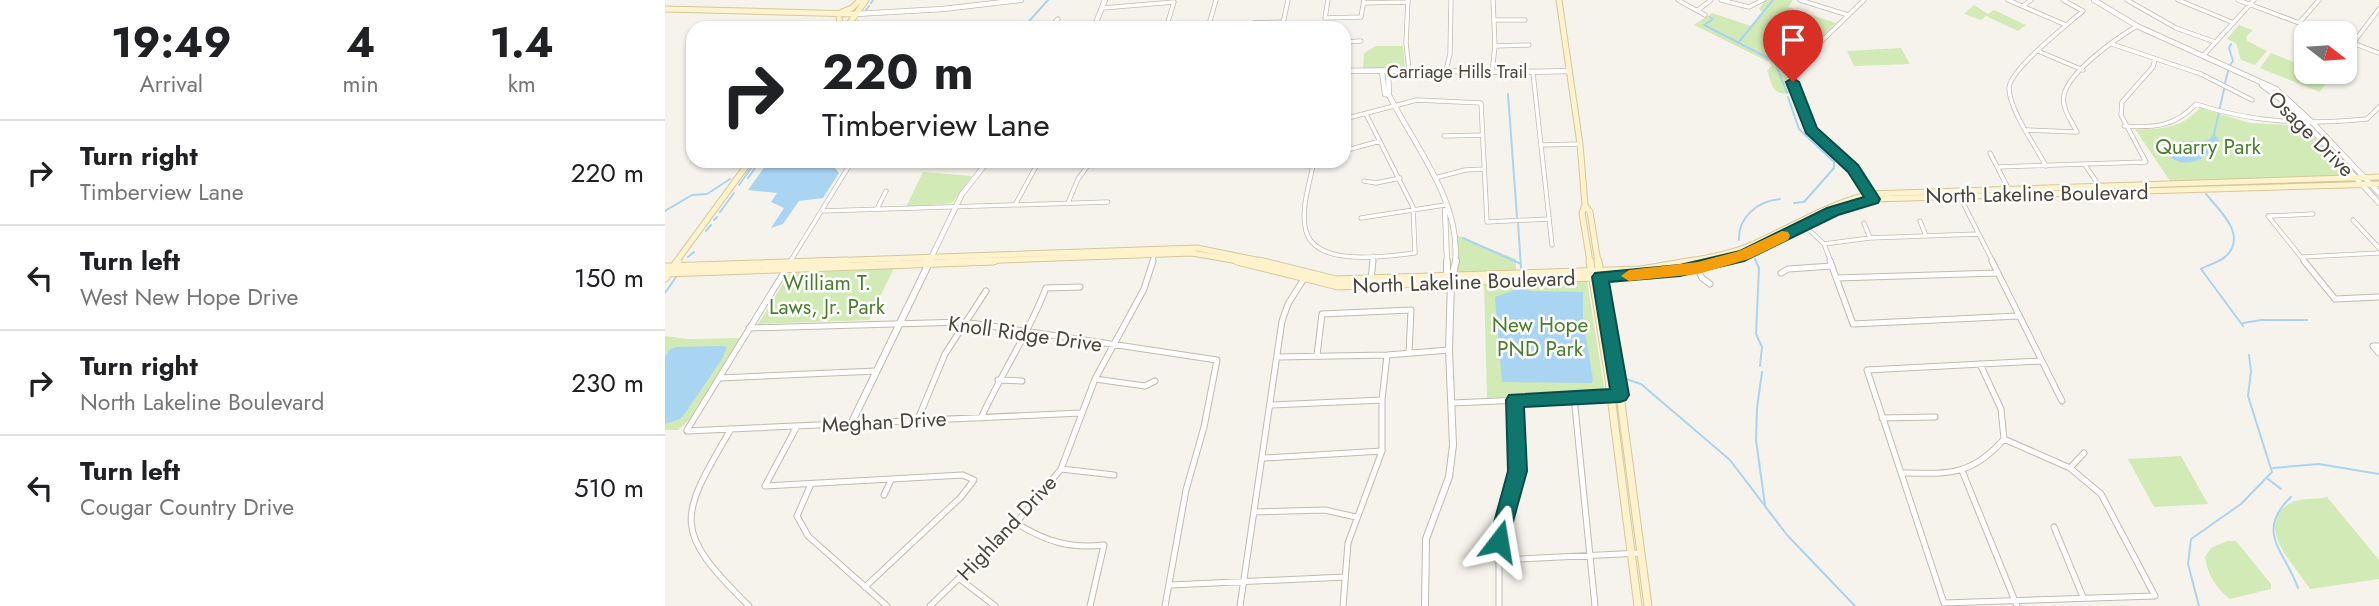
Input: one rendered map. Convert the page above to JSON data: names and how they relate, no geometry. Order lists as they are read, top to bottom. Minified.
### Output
{"streets":{"main road":["North Lakeline Boulevard"],"street":["Carriage Hills Trail","Osage Drive","Knoll Ridge Drive","Meghan Drive","Highland Drive"]},"crossings":[["Osage Drive","North Lakeline Boulevard"],["North Lakeline Boulevard","Highland Drive"],["Knoll Ridge Drive","Highland Drive"],["Meghan Drive","Highland Drive"]],"parks":["Quarry Park","William T. Laws, Jr. Park","New Hope PND Park"],"north":"right","page":{"eta":["19:49","Arrival","4","min","1.4","km"],"turn":["220 m","Timberview Lane"],"list":[{"name":"Turn right","note":"Timberview Lane","value":"220 m"},{"name":"Turn left","note":"West New Hope Drive","value":"150 m"},{"name":"Turn right","note":"North Lakeline Boulevard","value":"230 m"},{"name":"Turn left","note":"Cougar Country Drive","value":"510 m"}]}}
